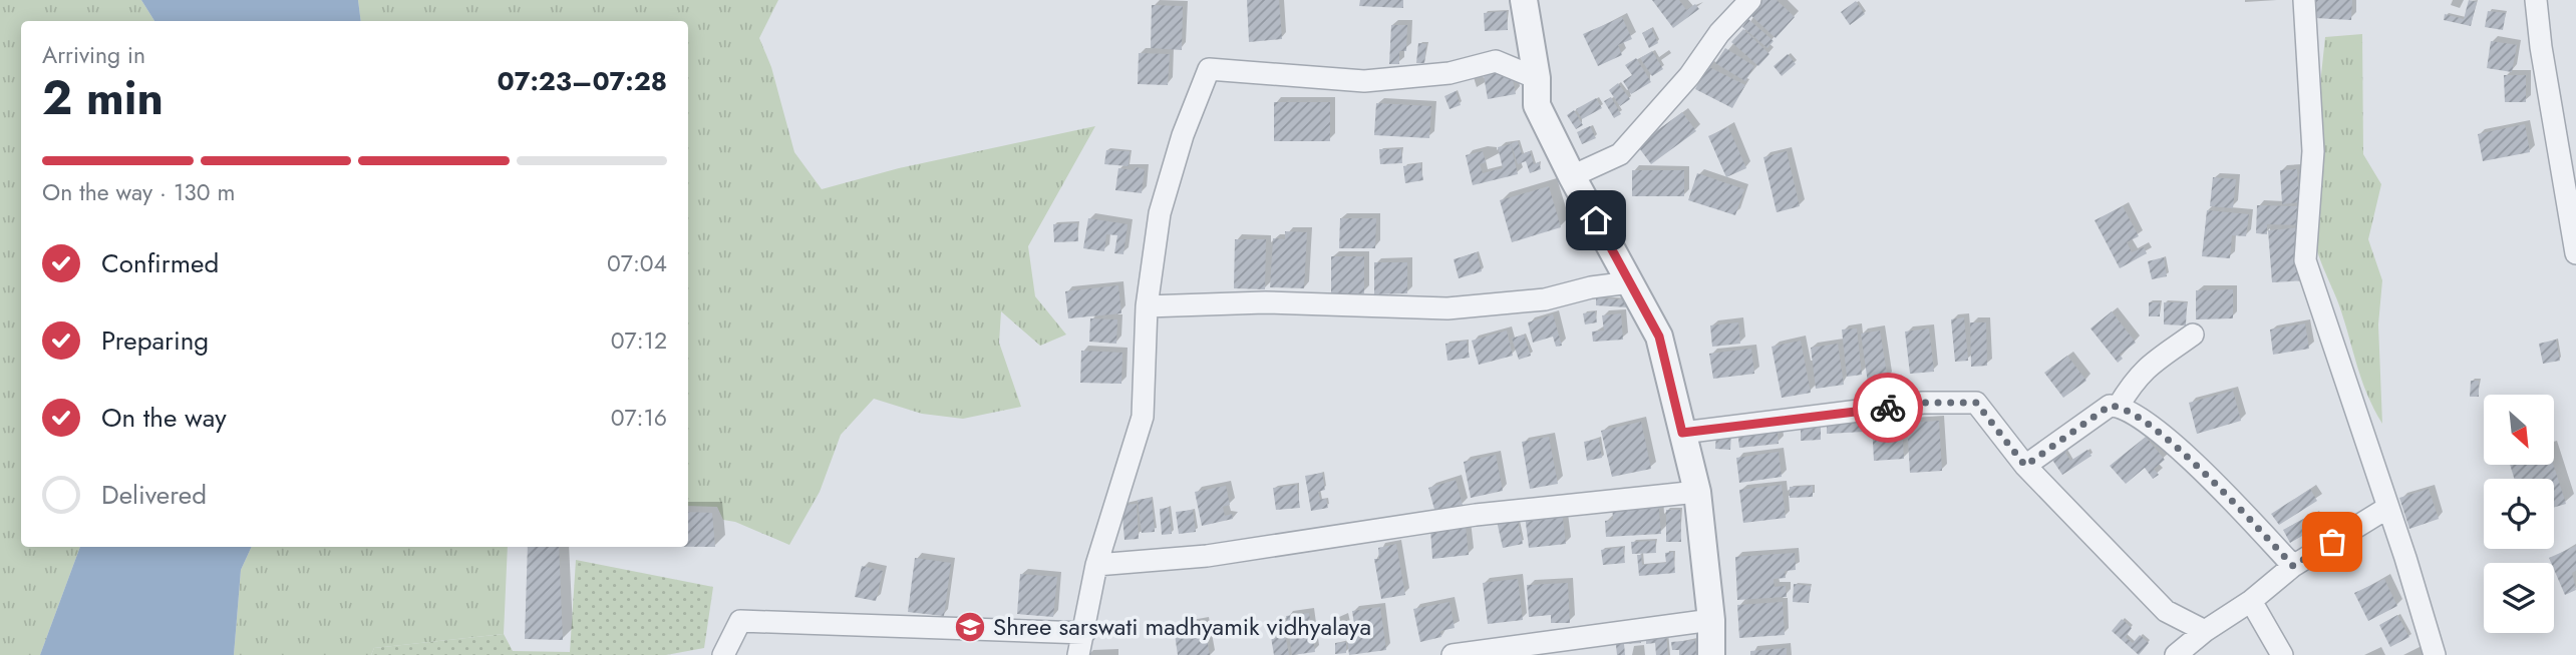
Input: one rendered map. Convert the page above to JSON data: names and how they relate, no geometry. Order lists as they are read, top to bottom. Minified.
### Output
{"places":{"school or university":["Shree sarswati madhyamik vidhyalaya"]},"north":"bottom right","page":{"heading":["2 min","Arriving in","07:23–07:28"],"bar":"On the way · 130 m","list":[["Confirmed","07:04"],["Preparing","07:12"],["On the way","07:16"],"Delivered"]}}
